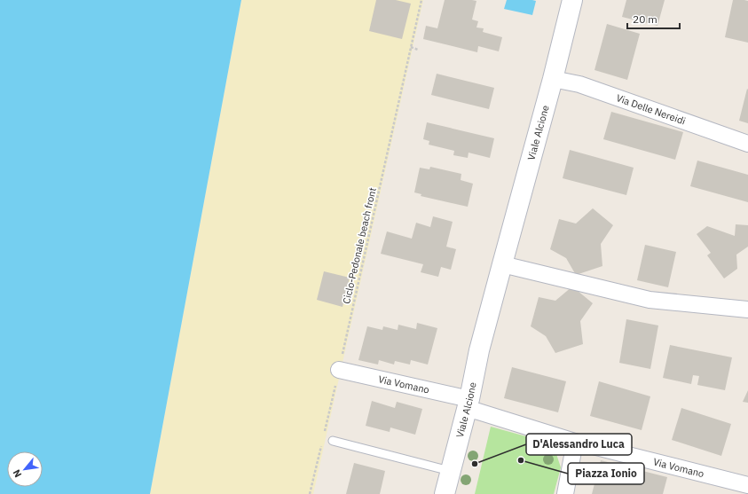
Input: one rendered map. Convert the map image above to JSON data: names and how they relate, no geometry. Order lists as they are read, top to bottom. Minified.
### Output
{"streets":{"street":["Via Delle Nereidi","Viale Alcione","Via Vomano"],"path":["Ciclo-Pedonale beach front"]},"crossings":[["Via Delle Nereidi","Viale Alcione"],["Viale Alcione","Via Vomano"],["Ciclo-Pedonale beach front","Via Vomano"]],"places":["Piazza Ionio","D'Alessandro Luca"],"scale_bar":"20 m","north":"bottom left"}
